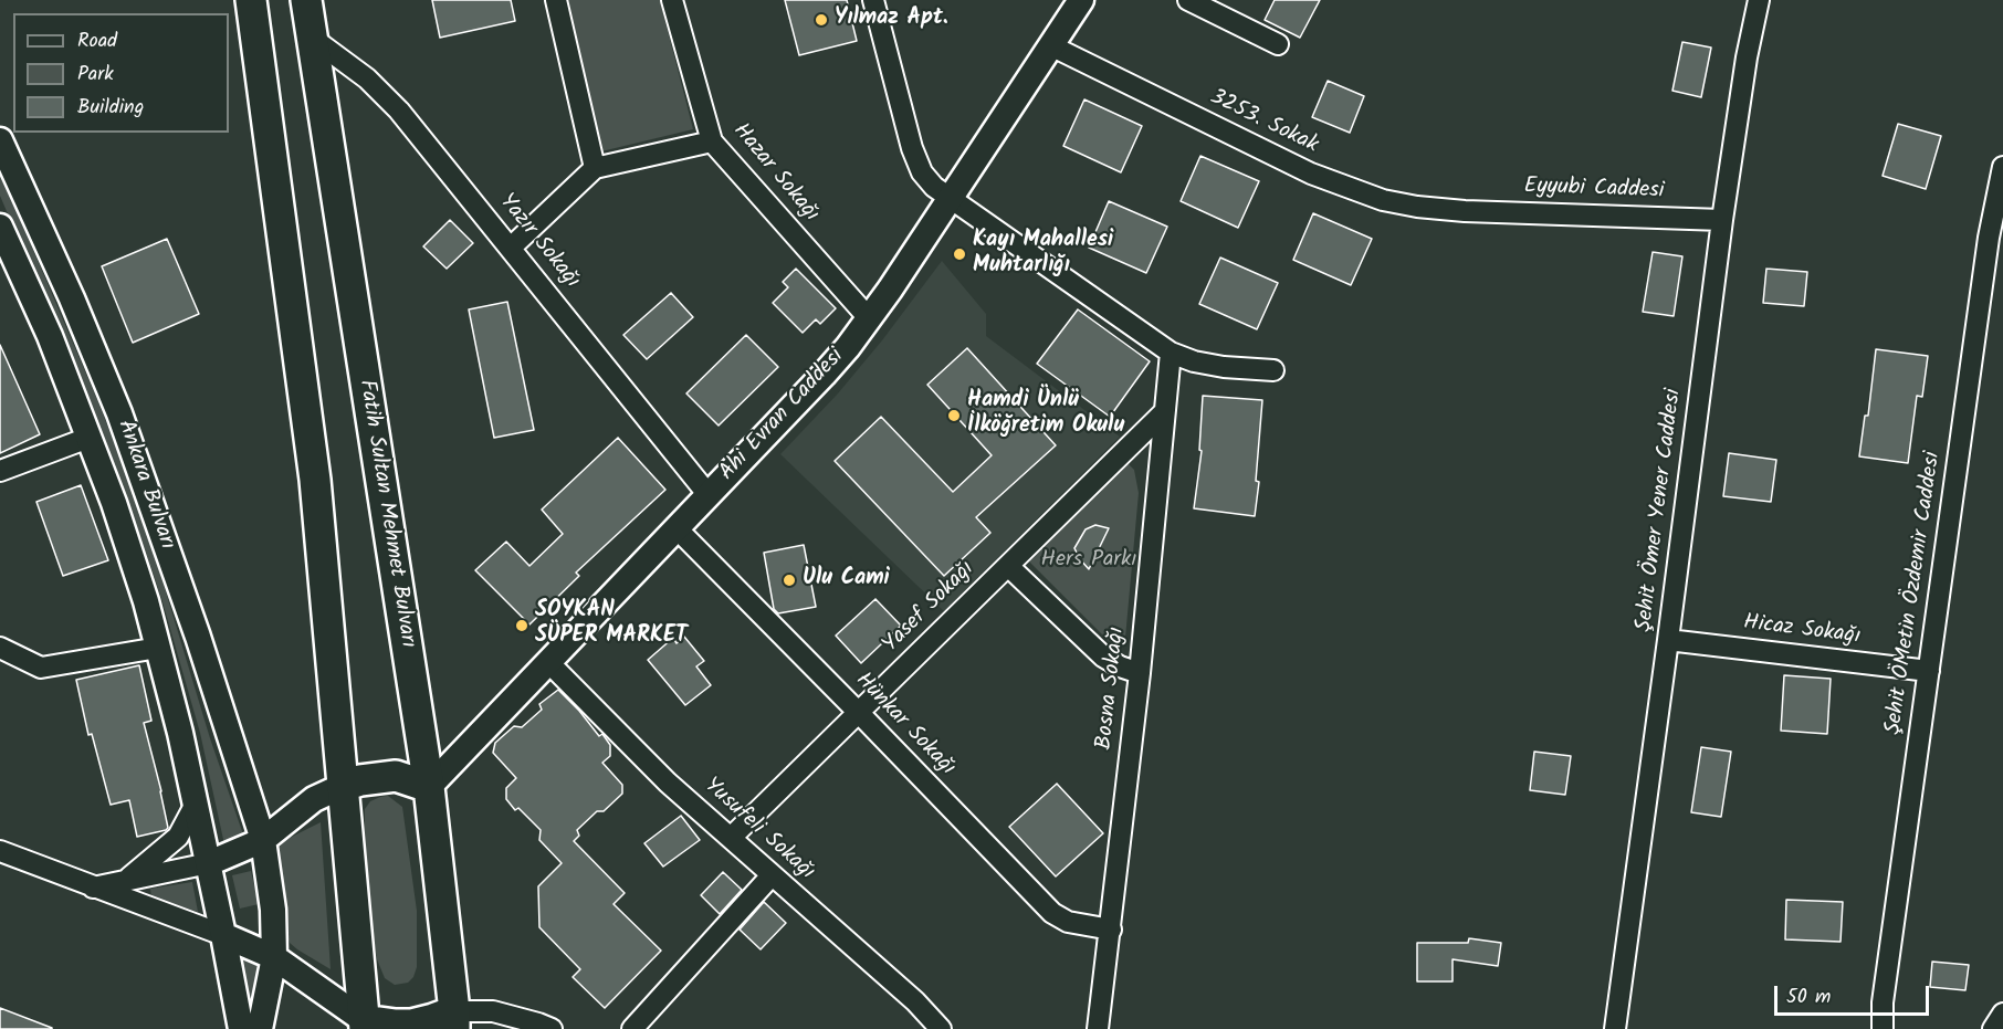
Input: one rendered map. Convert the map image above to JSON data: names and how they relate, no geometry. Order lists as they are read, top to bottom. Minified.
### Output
{"streets":{"highway":["Fatih Sultan Mehmet Bulvarı"],"main road":["Ahi Evran Caddesi","Ankara Bulvarı"],"street":["3253. Sokak","Hazar Sokağı","Eyyubi Caddesi","Yazır Sokağı","Şehit Ömer Yener Caddesi","Şehit ÖMetin Özdemir Caddesi","Yasef Sokağı","Hicaz Sokağı","Bosna Sokağı","Hünkar Sokağı","Yusufeli Sokağı"]},"crossings":[["3253. Sokak","Eyyubi Caddesi"],["3253. Sokak","Ahi Evran Caddesi"],["Hazar Sokağı","Ahi Evran Caddesi"],["Eyyubi Caddesi","Şehit Ömer Yener Caddesi"],["Yazır Sokağı","Ahi Evran Caddesi"],["Yazır Sokağı","Fatih Sultan Mehmet Bulvarı"],["Ahi Evran Caddesi","Fatih Sultan Mehmet Bulvarı"],["Ahi Evran Caddesi","Hünkar Sokağı"],["Ahi Evran Caddesi","Yusufeli Sokağı"],["Şehit Ömer Yener Caddesi","Hicaz Sokağı"],["Şehit ÖMetin Özdemir Caddesi","Hicaz Sokağı"],["Yasef Sokağı","Bosna Sokağı"],["Yasef Sokağı","Hünkar Sokağı"],["Yasef Sokağı","Yusufeli Sokağı"],["Bosna Sokağı","Hünkar Sokağı"]],"parks":["Hers Parkı"],"places":["Yılmaz Apt.","Kayı Mahallesi Muhtarlığı","Hamdi Ünlü İlköğretim Okulu","Ulu Cami","SOYKAN SÜPER MARKET"],"legend":["Road","Park","Building"],"scale_bar":"50 m"}
